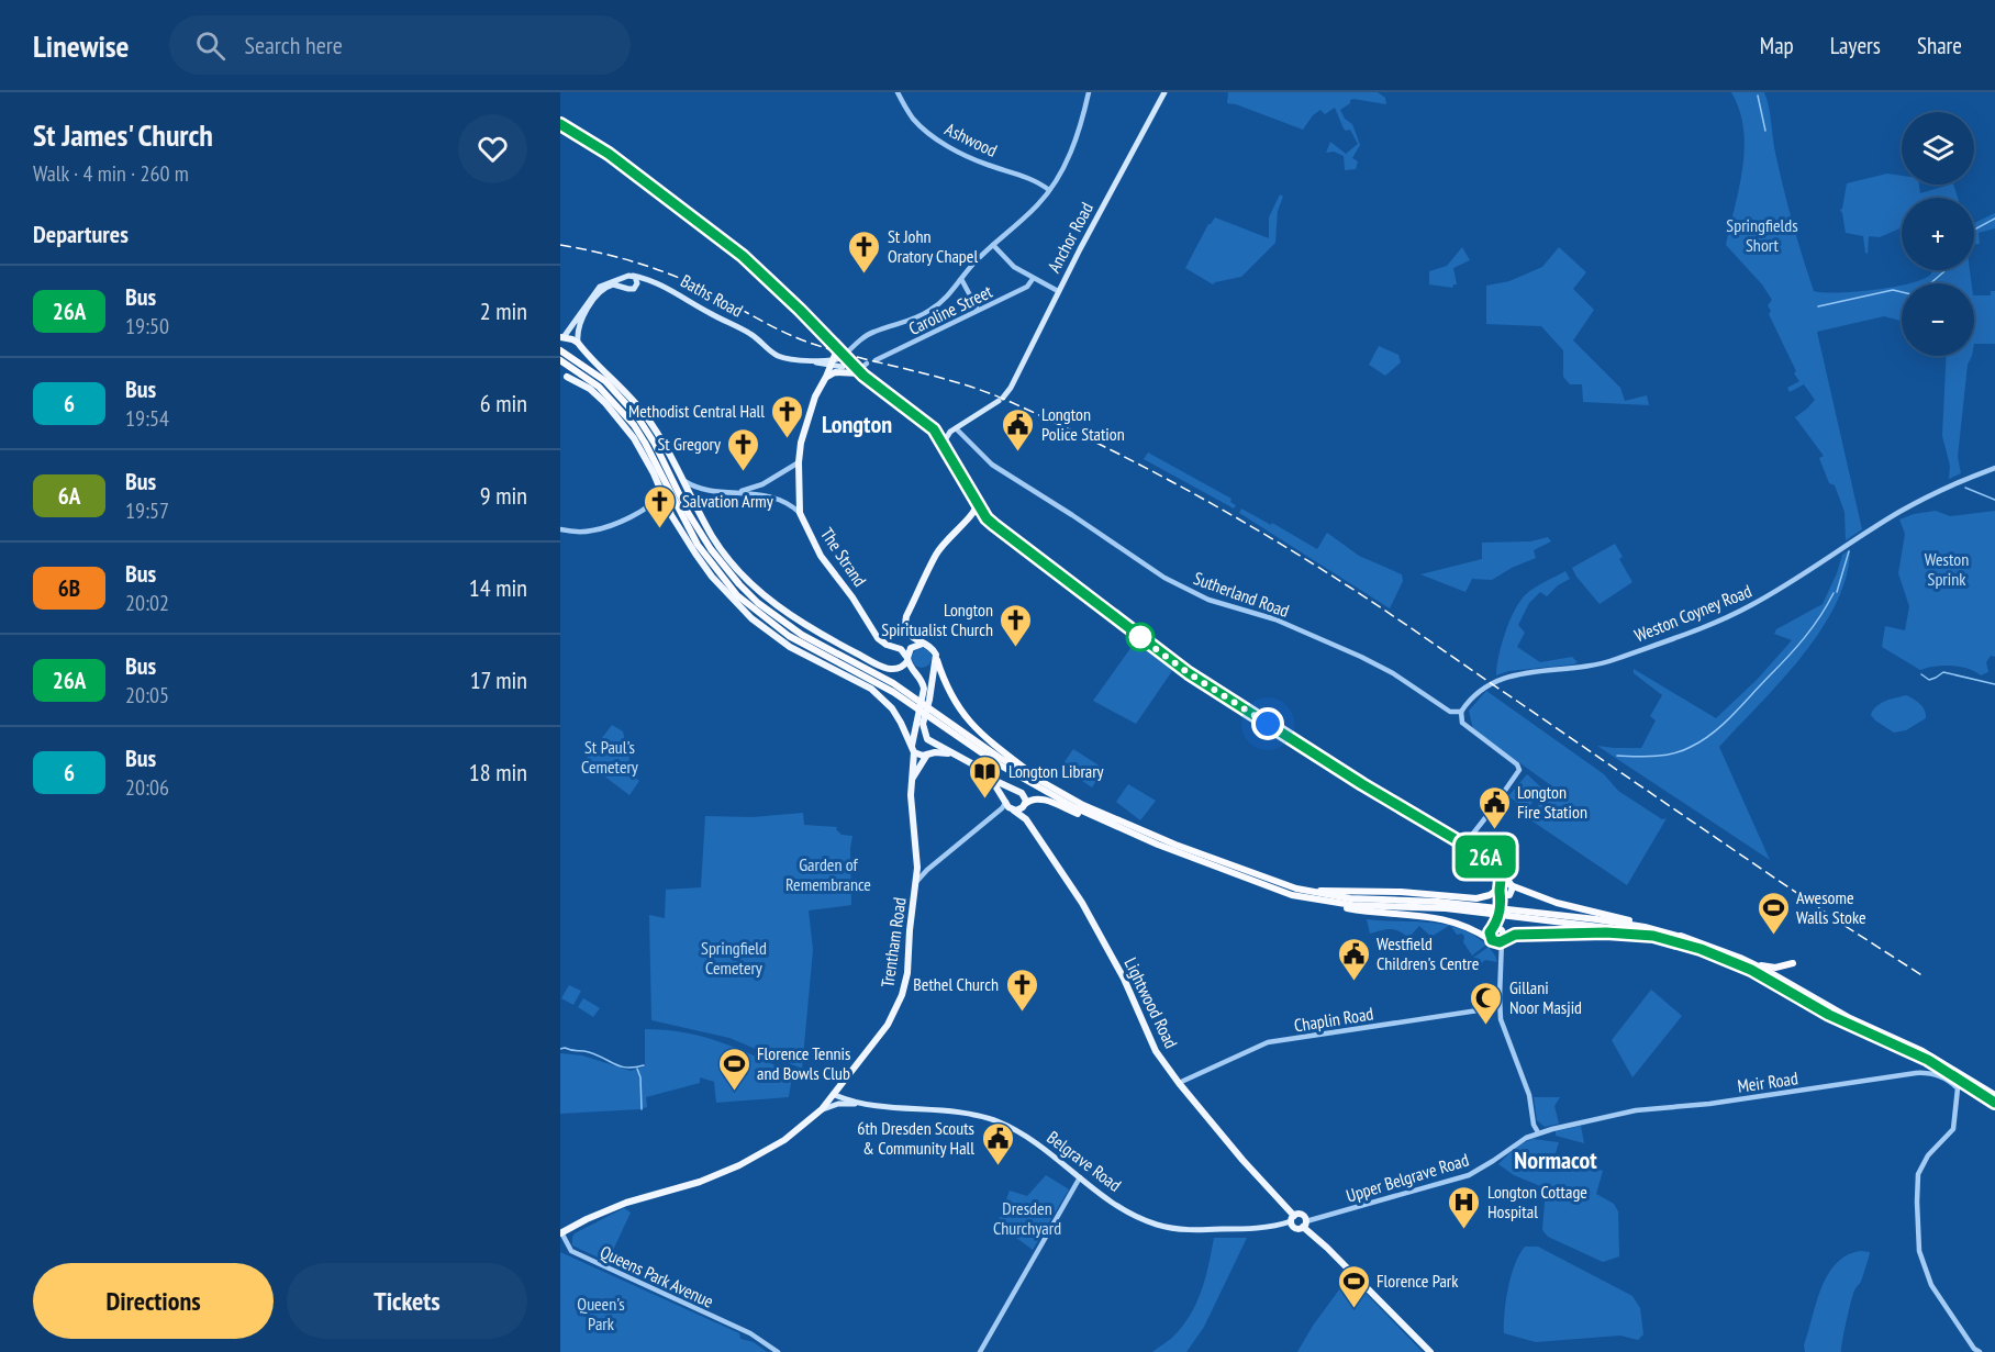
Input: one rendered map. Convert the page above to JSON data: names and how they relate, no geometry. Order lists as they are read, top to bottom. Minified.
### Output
{"streets":{"main road":["Anchor Road","Baths Road","The Strand","Trentham Road","Lightwood Road","Belgrave Road"],"street":["Ashwood","Caroline Street","Sutherland Road","Weston Coyney Road","Chaplin Road","Meir Road","Upper Belgrave Road","Queens Park Avenue"]},"crossings":[["Anchor Road","Sutherland Road"],["Baths Road","The Strand"],["Sutherland Road","Weston Coyney Road"],["Trentham Road","Belgrave Road"],["Trentham Road","Queens Park Avenue"],["Lightwood Road","Chaplin Road"],["Lightwood Road","Belgrave Road"],["Meir Road","Upper Belgrave Road"]],"districts":["Longton","Normacot"],"parks":["Springfields Short","Weston Sprink","St Paul's Cemetery","Garden of Remembrance","Springfield Cemetery","Dresden Churchyard","Queen's Park"],"places":{"church":["St John Oratory Chapel","Methodist Central Hall","St Gregory","Salvation Army","Longton Spiritualist Church","Bethel Church"],"public building":["Longton Police Station","Longton Fire Station","Westfield Children's Centre","6th Dresden Scouts & Community Hall"],"library":["Longton Library"],"sports":["Awesome Walls Stoke","Florence Tennis and Bowls Club","Florence Park"],"mosque":["Gillani Noor Masjid"],"hospital":["Longton Cottage Hospital"]},"lines":["bus line 26A"],"page":{"header":"Linewise","search":"Search here","nav":["Map","Layers","Share"],"heading":[["St James' Church","Walk · 4 min · 260 m"],"Departures"],"on_map":"26A","map_buttons":["+","−"],"list":[{"mark":"26A","name":"Bus","note":"19:50","value":"2 min"},{"mark":"6","name":"Bus","note":"19:54","value":"6 min"},{"mark":"6A","name":"Bus","note":"19:57","value":"9 min"},{"mark":"6B","name":"Bus","note":"20:02","value":"14 min"},{"mark":"26A","name":"Bus","note":"20:05","value":"17 min"},{"mark":"6","name":"Bus","note":"20:06","value":"18 min"}],"buttons":["Directions","Tickets"]}}
